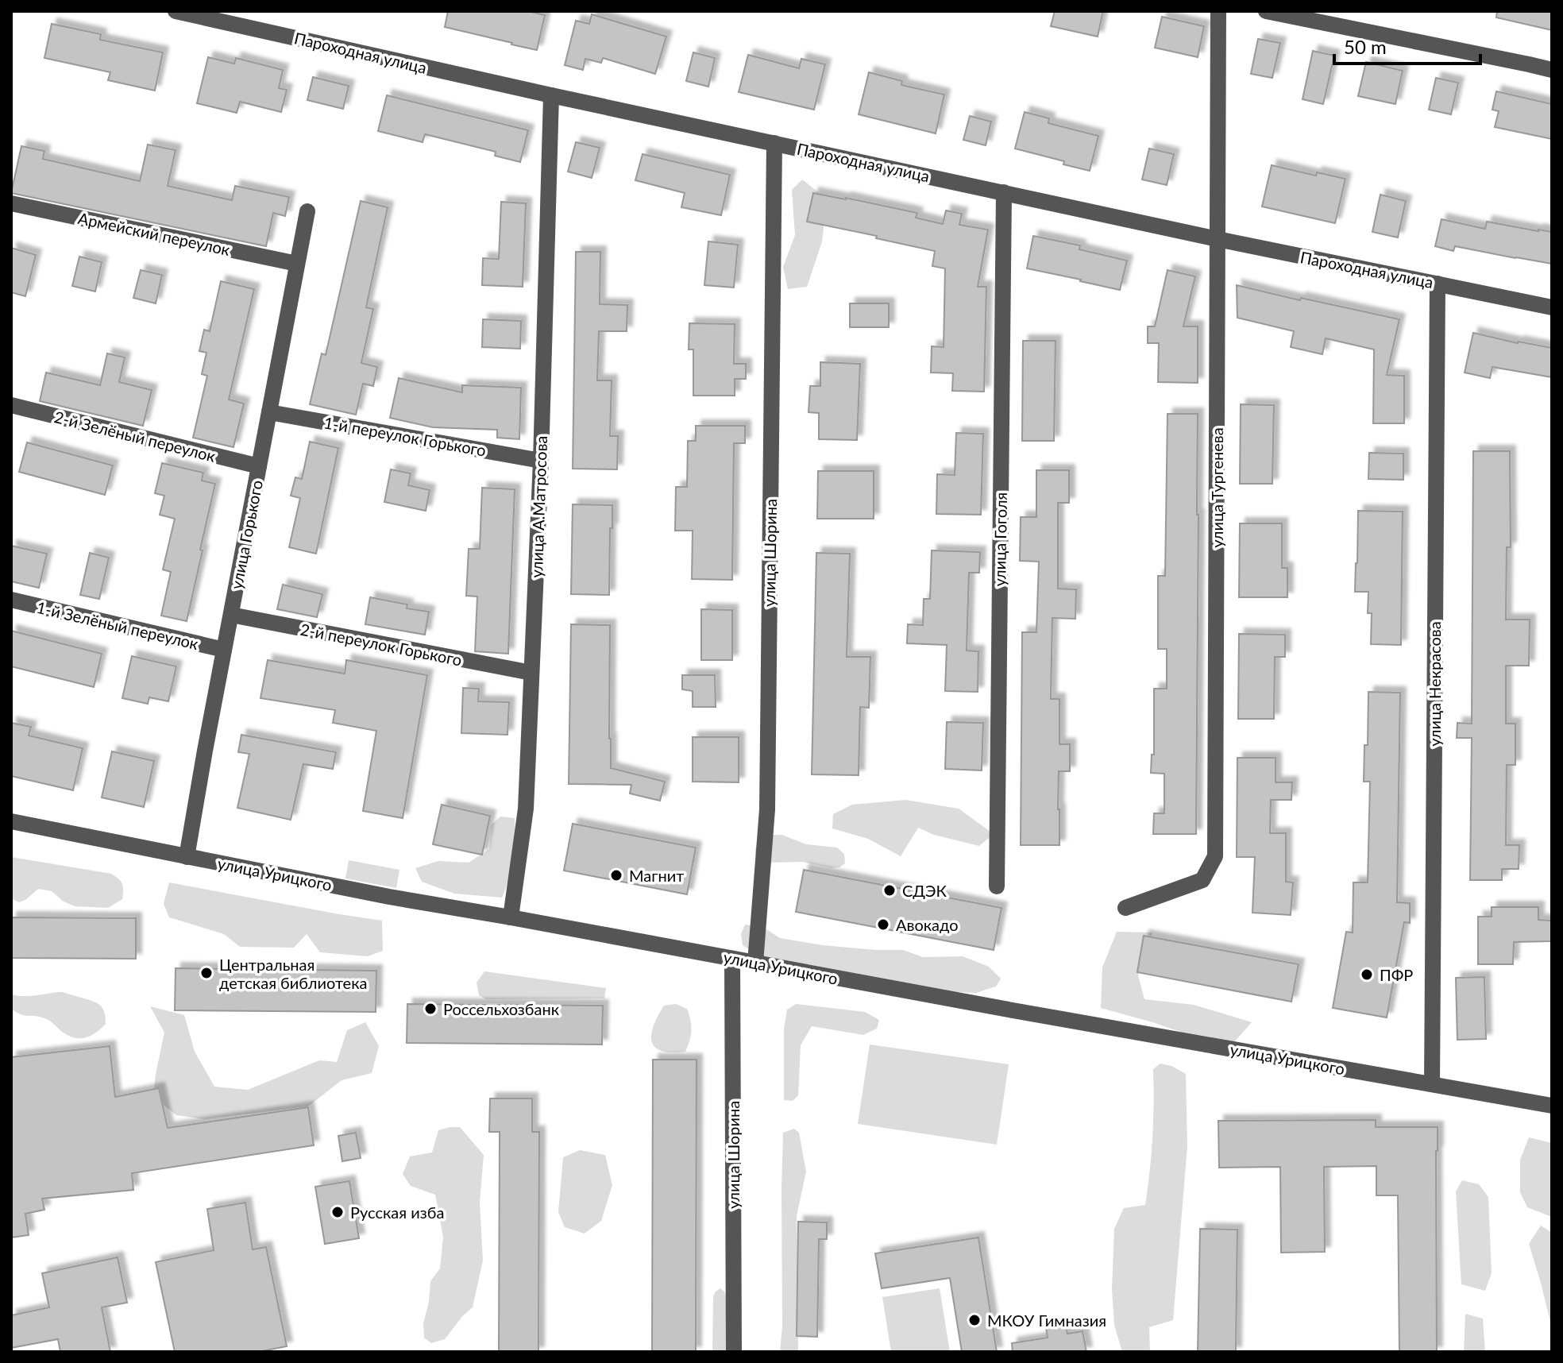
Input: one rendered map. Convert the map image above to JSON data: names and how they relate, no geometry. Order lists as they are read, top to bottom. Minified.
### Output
{"streets":{"street":["Пароходная улица","Армейский переулок","2-й Зелёный переулок","1-й переулок Горького","улица Тургенева","улица А.Матросова","улица Горького","улица Гоголя","улица Шорина","1-й Зелёный переулок","2-й переулок Горького","улица Некрасова","улица Урицкого"]},"crossings":[["Пароходная улица","улица Тургенева"],["Пароходная улица","улица А.Матросова"],["Пароходная улица","улица Гоголя"],["Пароходная улица","улица Шорина"],["Пароходная улица","улица Некрасова"],["Армейский переулок","улица Горького"],["2-й Зелёный переулок","улица Горького"],["1-й переулок Горького","улица А.Матросова"],["1-й переулок Горького","улица Горького"],["улица А.Матросова","2-й переулок Горького"],["улица А.Матросова","улица Урицкого"],["улица Горького","1-й Зелёный переулок"],["улица Горького","2-й переулок Горького"],["улица Горького","улица Урицкого"],["улица Шорина","улица Урицкого"],["улица Некрасова","улица Урицкого"]],"places":["Магнит","СДЭК","Авокадо","Центральная детская библиотека","ПФР","Россельхозбанк","Русская изба","МКОУ Гимназия"],"scale_bar":"50 m"}
